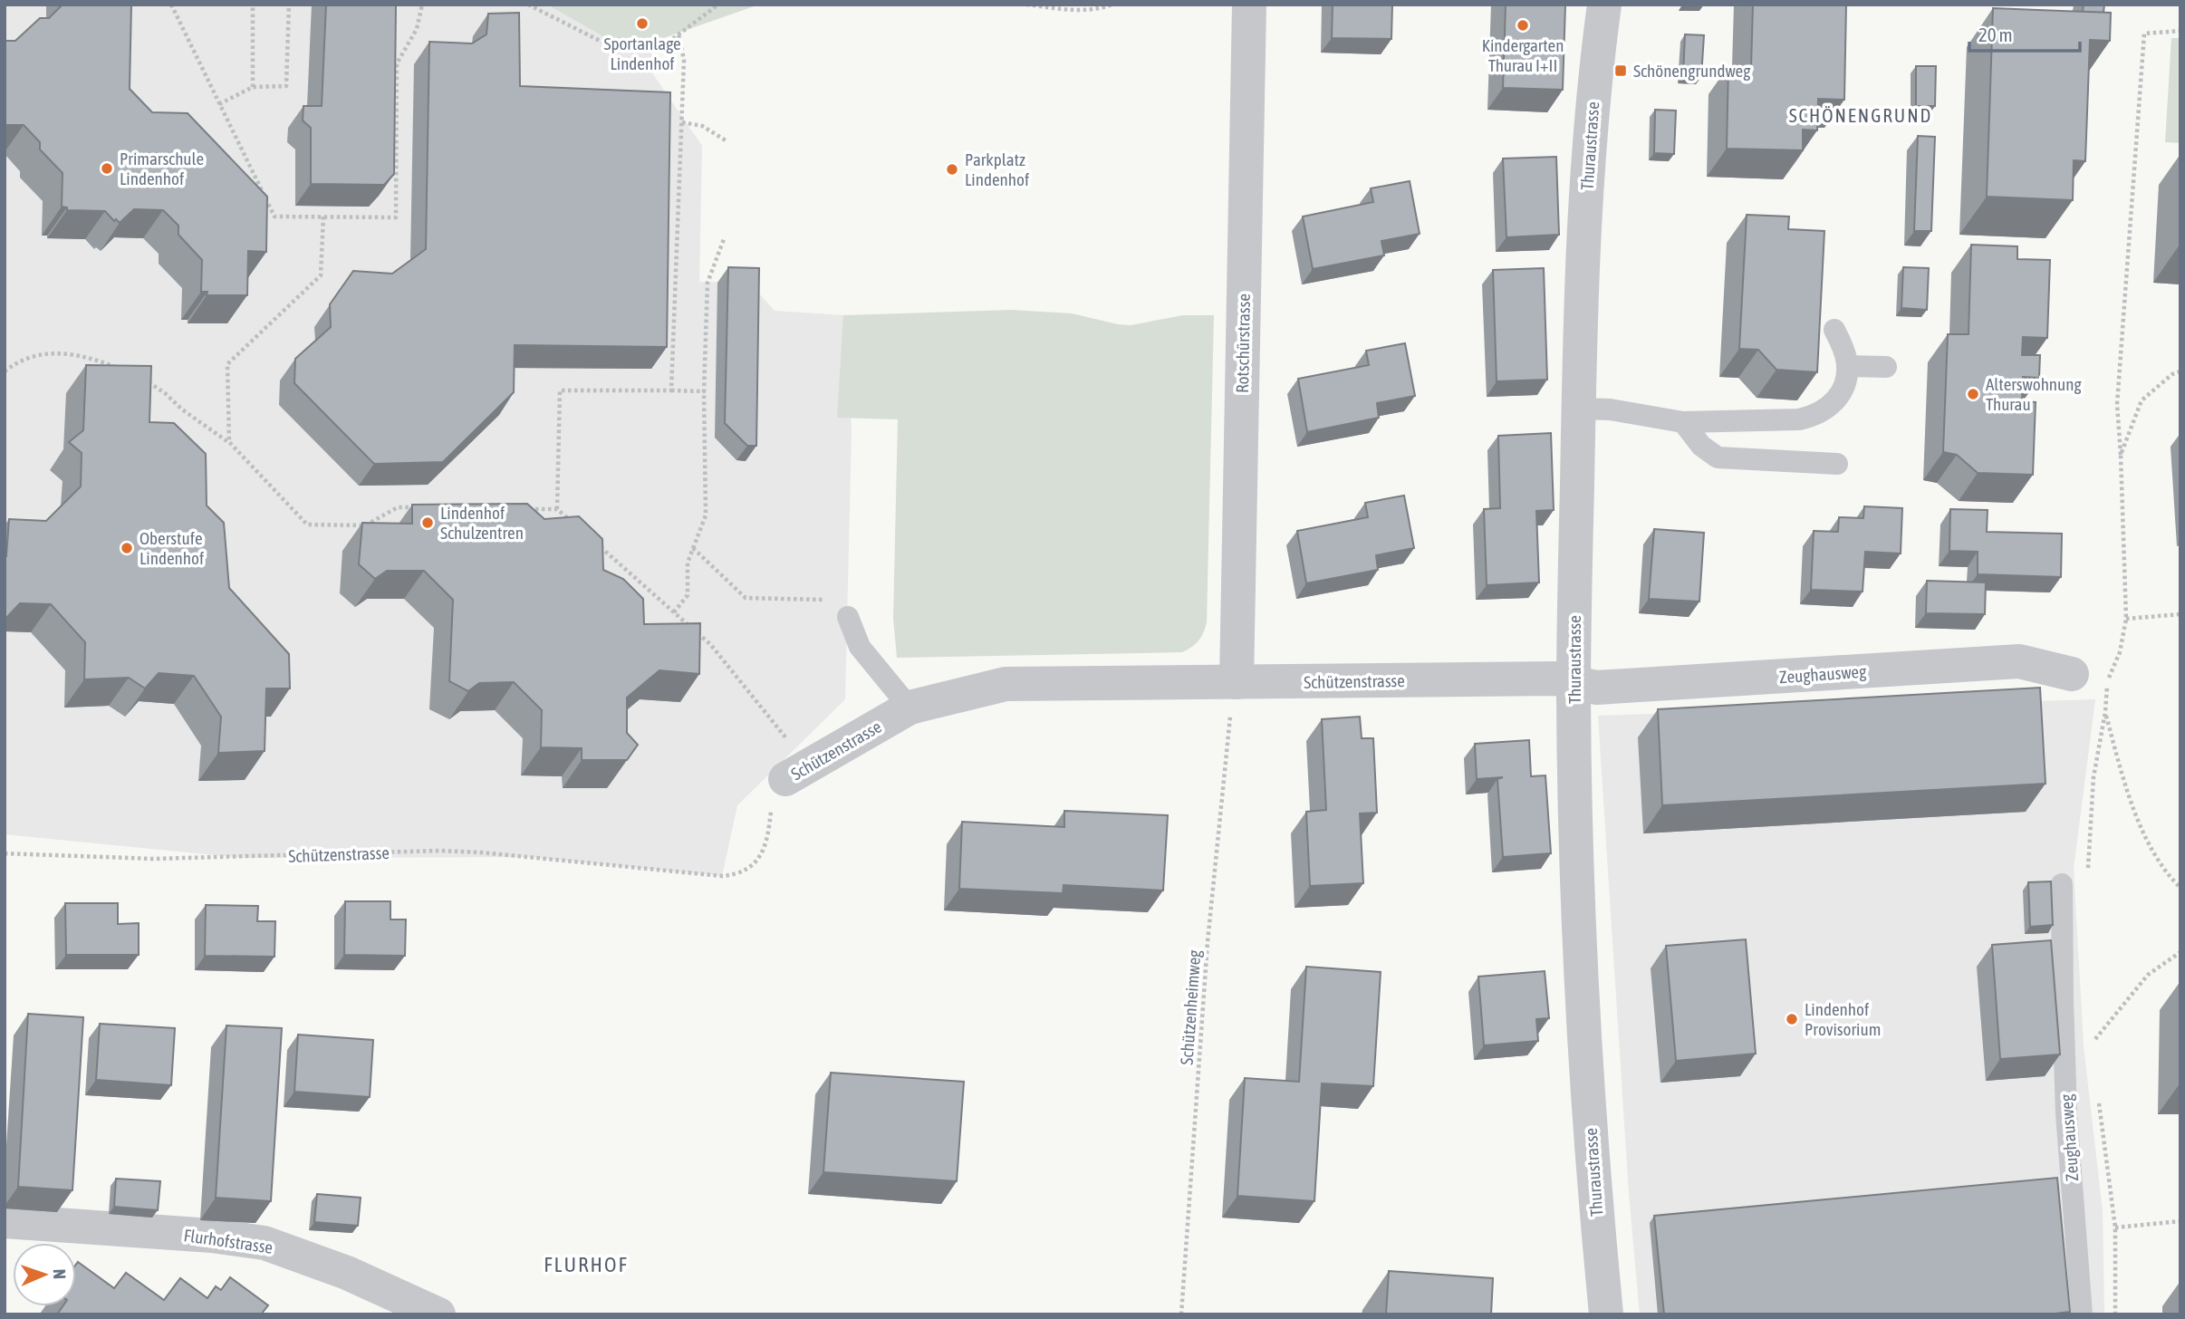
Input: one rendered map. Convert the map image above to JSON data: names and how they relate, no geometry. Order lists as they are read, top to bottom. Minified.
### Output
{"streets":{"street":["Thuraustrasse","Rotschürstrasse","Zeughausweg","Schützenstrasse","Flurhofstrasse"],"path":["Schützenheimweg"]},"crossings":[["Thuraustrasse","Zeughausweg"],["Thuraustrasse","Schützenstrasse"],["Rotschürstrasse","Schützenstrasse"],["Rotschürstrasse","Schützenheimweg"],["Zeughausweg","Schützenstrasse"],["Schützenstrasse","Schützenheimweg"]],"districts":["SCHÖNENGRUND","FLURHOF"],"places":{"other":["Sportanlage Lindenhof","Kindergarten Thurau I+II","Primarschule Lindenhof","Parkplatz Lindenhof","Alterswohnung Thurau","Lindenhof Schulzentren","Oberstufe Lindenhof","Lindenhof Provisorium"],"transit":["Schönengrundweg"]},"scale_bar":"20 m","north":"right"}
